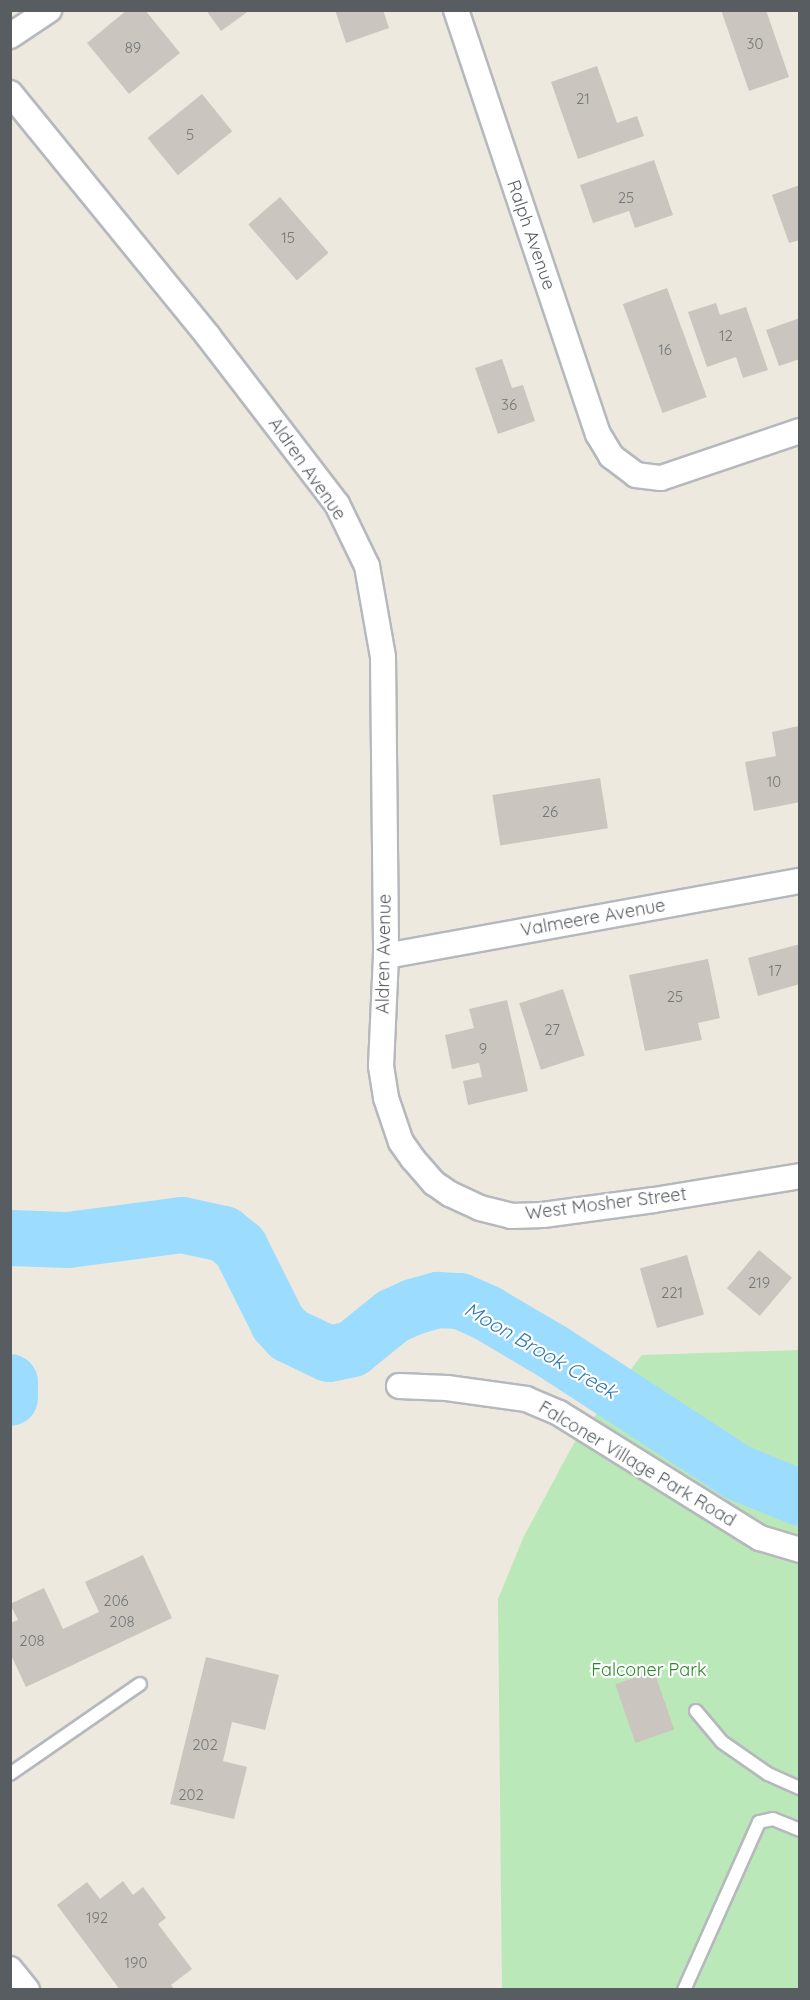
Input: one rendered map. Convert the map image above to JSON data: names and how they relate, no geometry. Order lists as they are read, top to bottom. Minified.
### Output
{"streets":{"street":["Ralph Avenue","Aldren Avenue","Valmeere Avenue","West Mosher Street","Falconer Village Park Road"]},"crossings":[["Aldren Avenue","Valmeere Avenue"],["Aldren Avenue","West Mosher Street"]],"water":["Moon Brook Creek"],"parks":["Falconer Park"],"house_numbers":["30","89","21","5","25","15","12","16","36","10","26","17","25","27","9","219","221","206","208","208","202","202","192","190"]}
